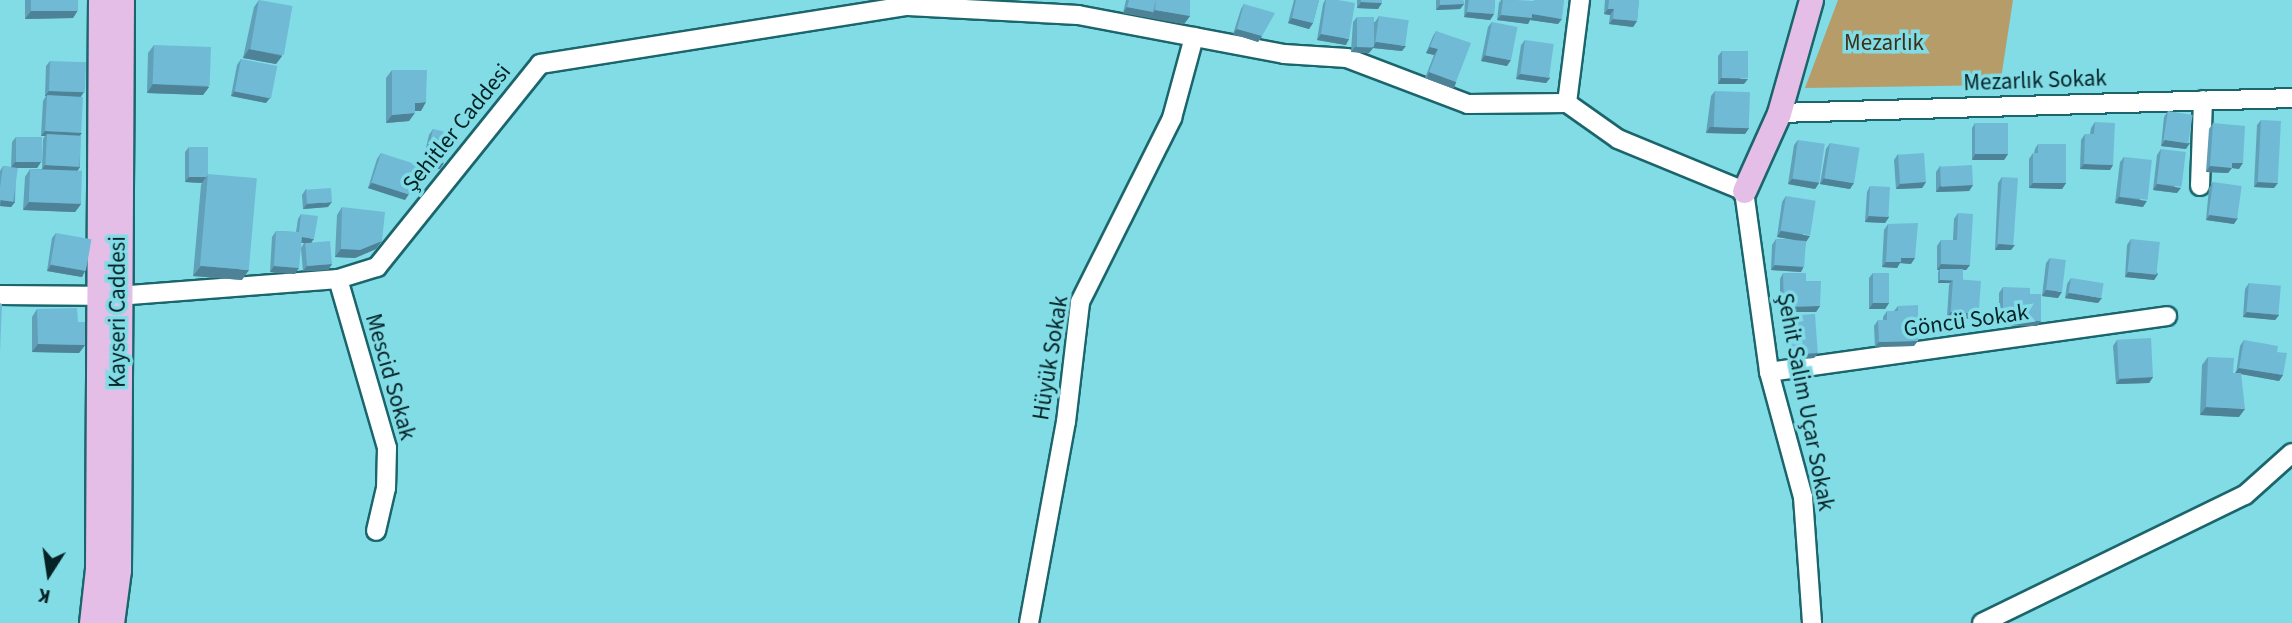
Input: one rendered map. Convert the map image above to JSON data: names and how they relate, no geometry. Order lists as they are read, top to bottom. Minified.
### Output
{"streets":{"main road":["Kayseri Caddesi"],"street":["Mezarlık Sokak","Şehitler Caddesi","Göncü Sokak","Hüyük Sokak","Mescid Sokak","Şehit Salim Uçar Sokak"]},"crossings":[["Şehitler Caddesi","Kayseri Caddesi"],["Şehitler Caddesi","Hüyük Sokak"],["Şehitler Caddesi","Mescid Sokak"],["Göncü Sokak","Şehit Salim Uçar Sokak"]],"parks":["Mezarlık"],"north":"bottom"}
